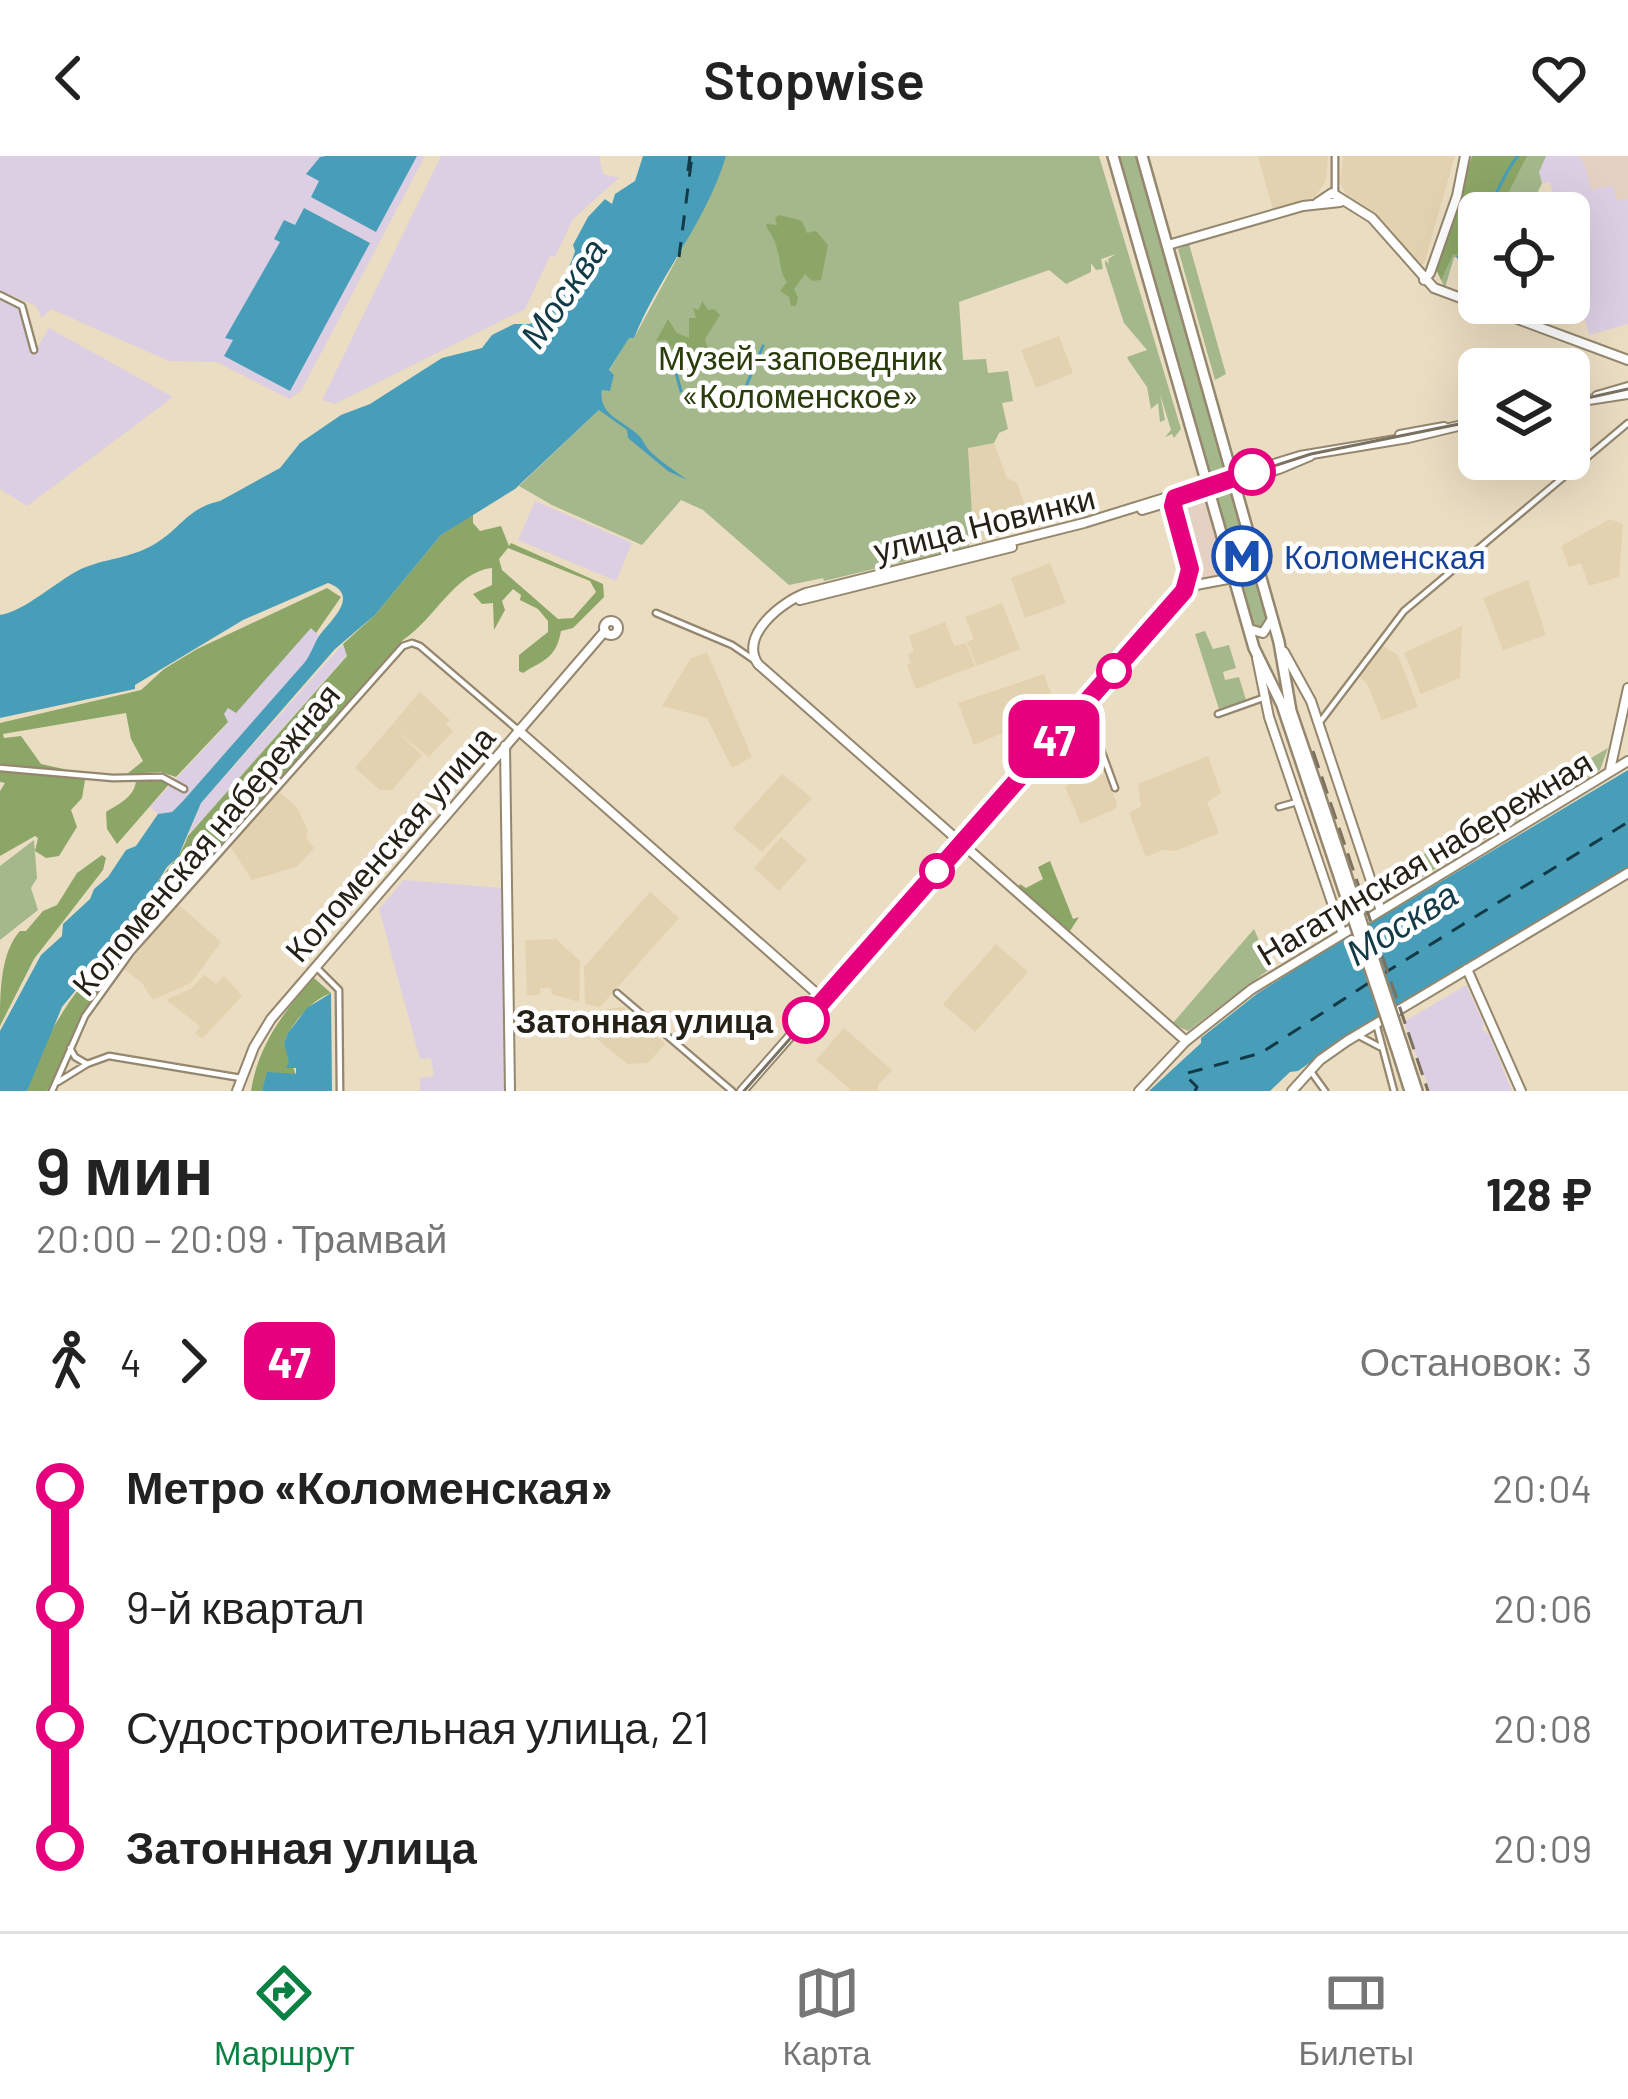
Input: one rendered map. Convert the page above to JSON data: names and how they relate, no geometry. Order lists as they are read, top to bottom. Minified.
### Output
{"streets":{"street":["улица Новинки","Коломенская набережная","Коломенская улица","Нагатинская набережная"]},"crossings":[["Коломенская набережная","Коломенская улица"]],"water":["Москва"],"parks":["Музей-заповедник «Коломенское»"],"places":{"metro station":["Коломенская"],"other":["Затонная улица"]},"lines":["tram line 47"],"page":{"header":"Stopwise","on_map":"47","heading":["9 мин","20:00 – 20:09 · Трамвай","128 ₽"],"legs":["4","47","Остановок: 3"],"list":[{"name":"Метро «Коломенская»","value":"20:04"},{"name":"9-й квартал","value":"20:06"},{"name":"Судостроительная улица, 21","value":"20:08"},{"name":"Затонная улица","value":"20:09"}],"tabs":["Маршрут","Карта","Билеты"]}}
